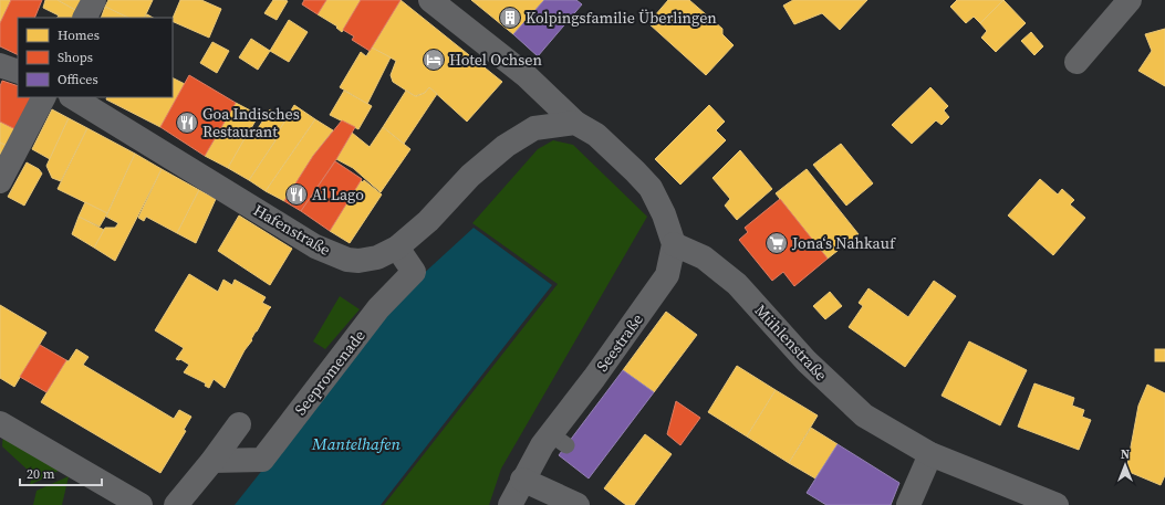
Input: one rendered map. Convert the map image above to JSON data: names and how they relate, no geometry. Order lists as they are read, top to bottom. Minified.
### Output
{"streets":{"street":["Hafenstraße","Seestraße","Mühlenstraße","Seepromenade"]},"crossings":[["Hafenstraße","Seepromenade"],["Seestraße","Mühlenstraße"]],"water":["Mantelhafen"],"places":{"building":["Kolpingsfamilie Überlingen"],"hotel":["Hotel Ochsen"],"restaurant":["Goa Indisches Restaurant","Al Lago"],"supermarket":["Jona‘s Nahkauf"]},"legend":["Homes","Shops","Offices"],"scale_bar":"20 m","north":"top"}
